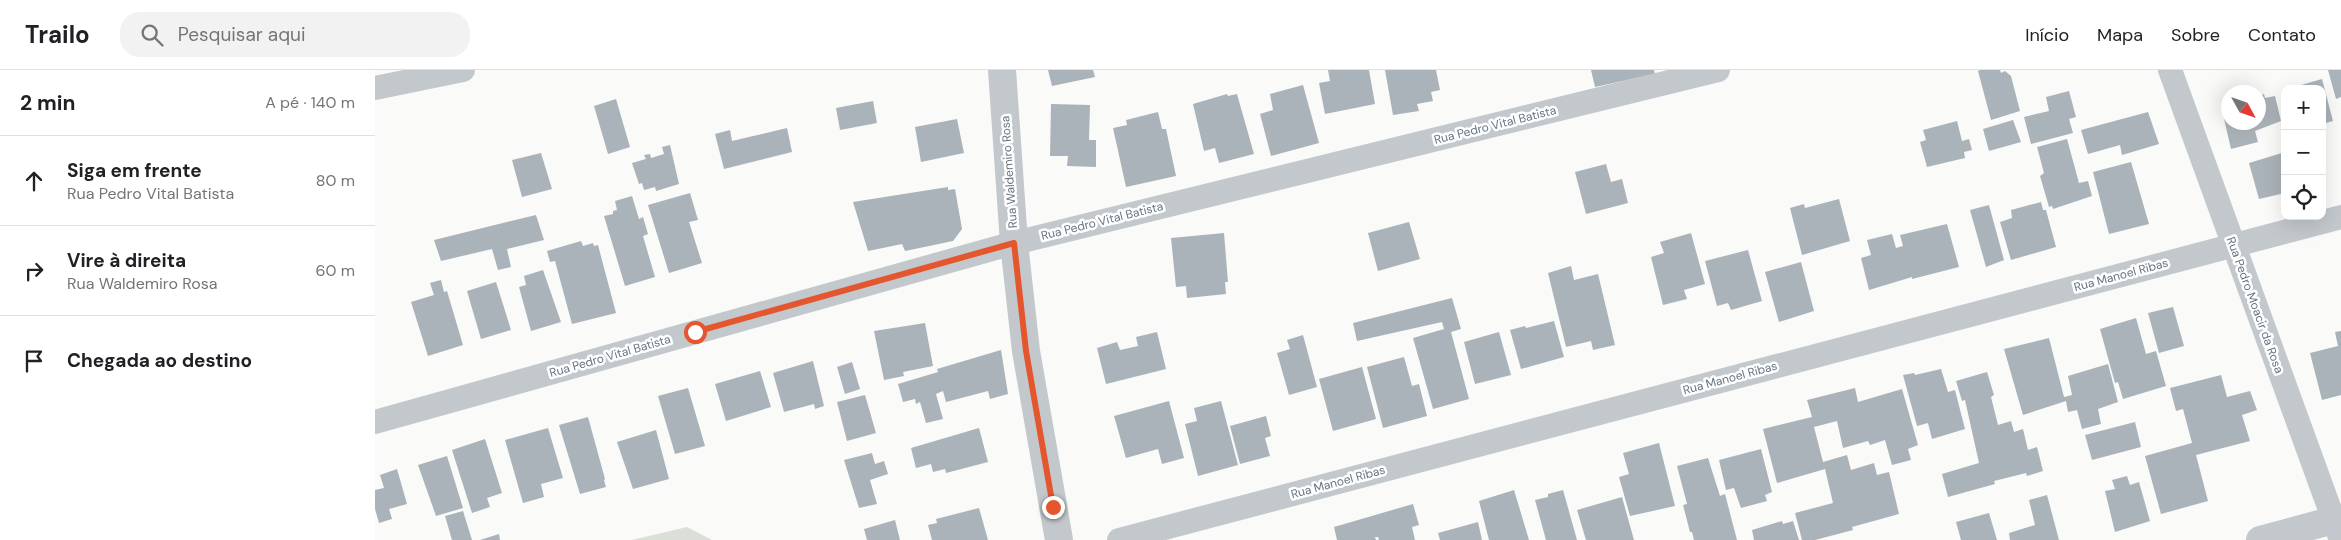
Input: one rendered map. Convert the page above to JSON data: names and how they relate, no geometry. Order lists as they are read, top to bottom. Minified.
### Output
{"streets":{"street":["Rua Pedro Vital Batista","Rua Waldemiro Rosa","Rua Manoel Ribas","Rua Pedro Moacir da Rosa"]},"crossings":[["Rua Pedro Vital Batista","Rua Waldemiro Rosa"],["Rua Manoel Ribas","Rua Pedro Moacir da Rosa"]],"north":"bottom right","page":{"header":"Trailo","search":"Pesquisar aqui","nav":["Início","Mapa","Sobre","Contato"],"heading":["2 min","A pé · 140 m"],"map_buttons":["+","−"],"list":[["Siga em frente","Rua Pedro Vital Batista","80 m"],["Vire à direita","Rua Waldemiro Rosa","60 m"],"Chegada ao destino"]}}
